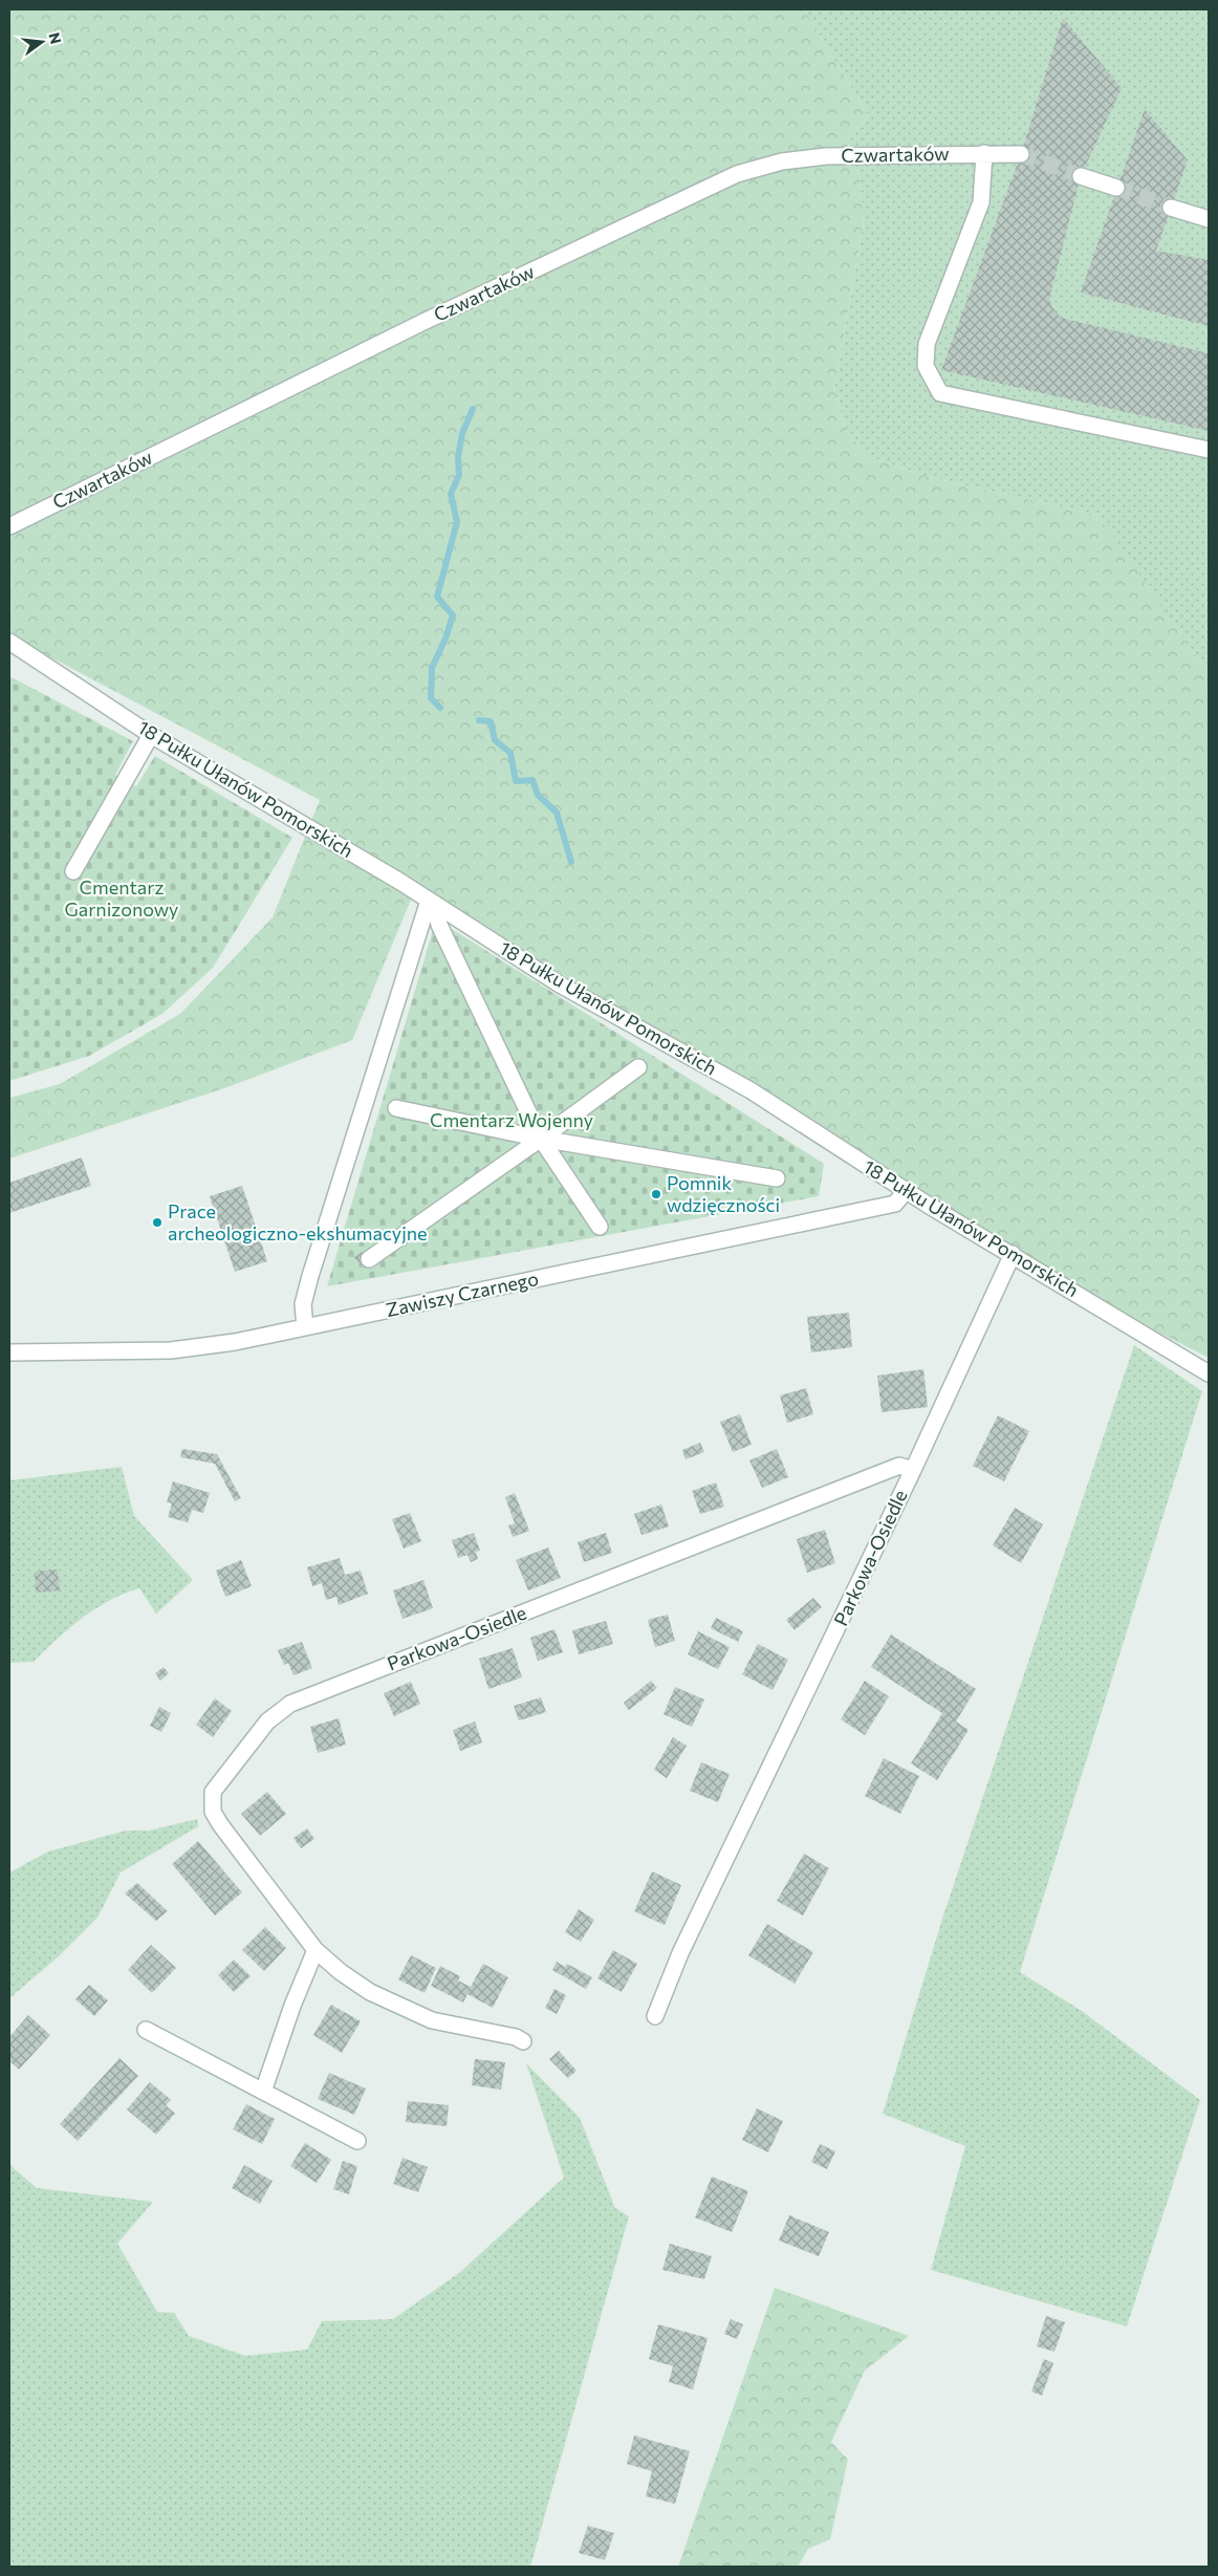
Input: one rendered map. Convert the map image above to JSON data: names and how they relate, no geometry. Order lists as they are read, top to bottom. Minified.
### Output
{"streets":{"street":["Czwartaków","18 Pułku Ułanów Pomorskich","Zawiszy Czarnego","Parkowa-Osiedle"]},"crossings":[["18 Pułku Ułanów Pomorskich","Zawiszy Czarnego"],["18 Pułku Ułanów Pomorskich","Parkowa-Osiedle"]],"parks":["Cmentarz Garnizonowy","Cmentarz Wojenny"],"places":["Pomnik wdzięczności","Prace archeologiczno-ekshumacyjne"],"north":"right"}
